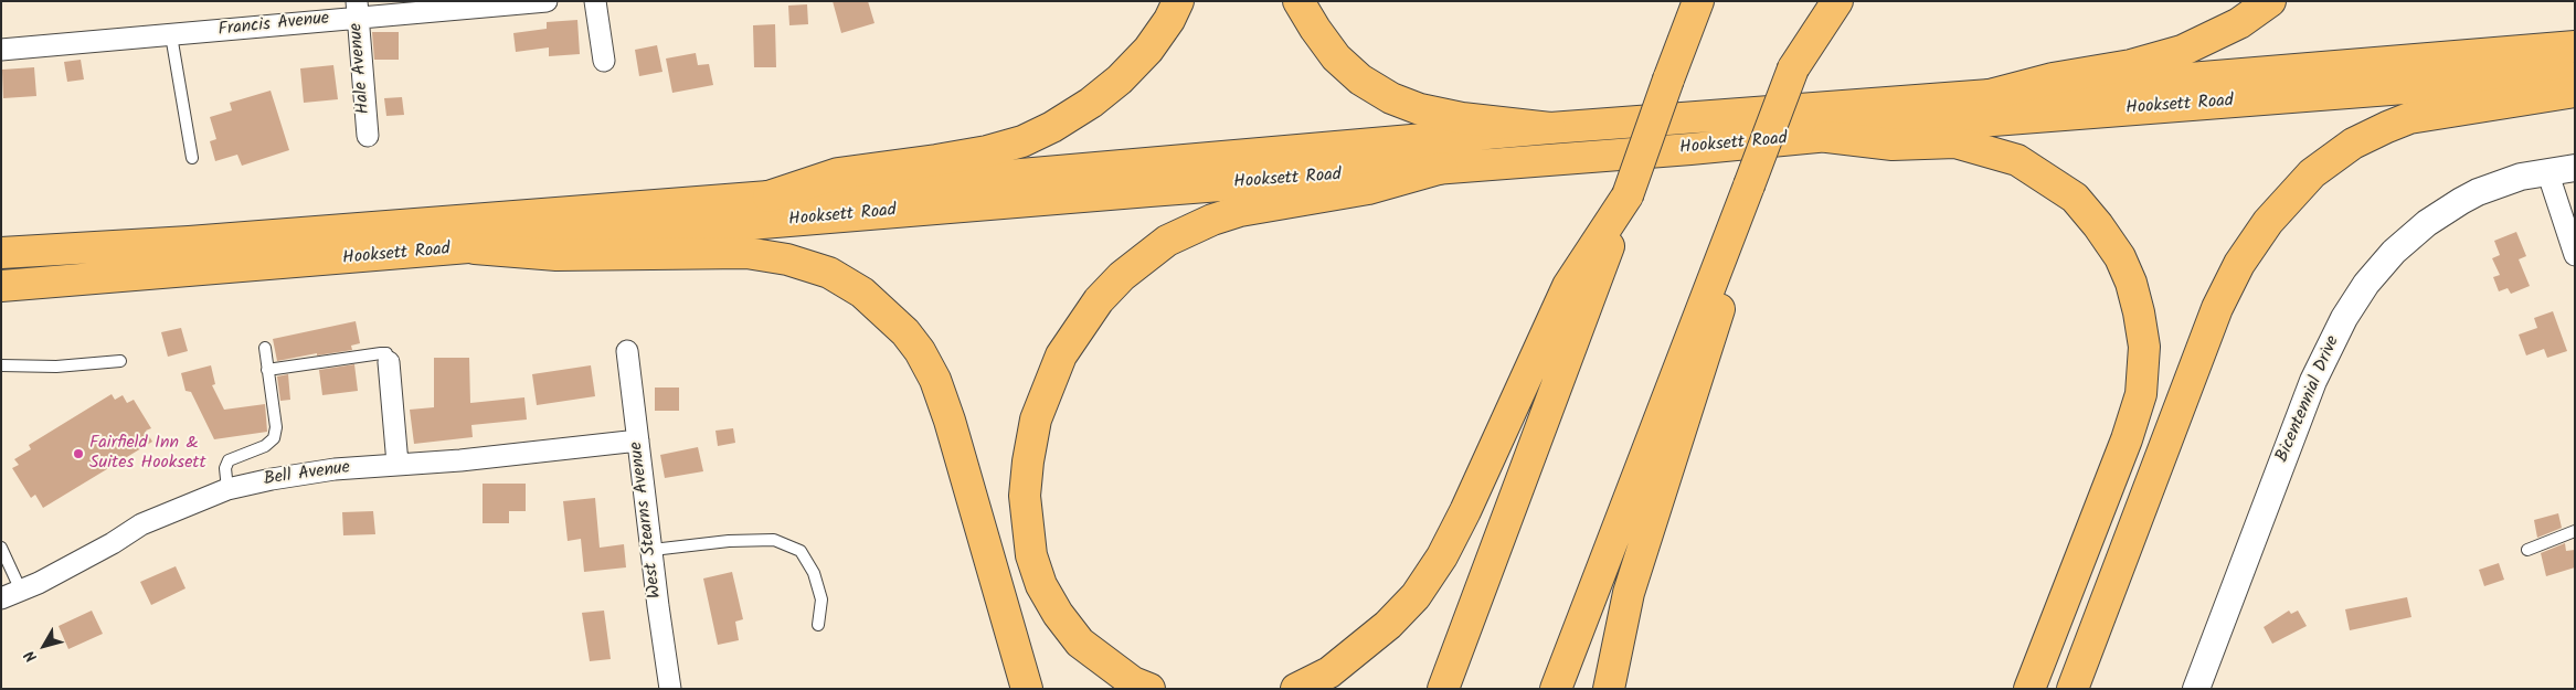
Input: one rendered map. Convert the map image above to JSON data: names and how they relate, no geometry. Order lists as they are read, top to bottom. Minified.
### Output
{"streets":{"main road":["Hooksett Road"],"street":["Francis Avenue","Hale Avenue","Bicentennial Drive","Bell Avenue","West Stearns Avenue"]},"crossings":[["Francis Avenue","Hale Avenue"],["Bell Avenue","West Stearns Avenue"]],"places":["Fairfield Inn & Suites Hooksett"],"north":"bottom left"}
